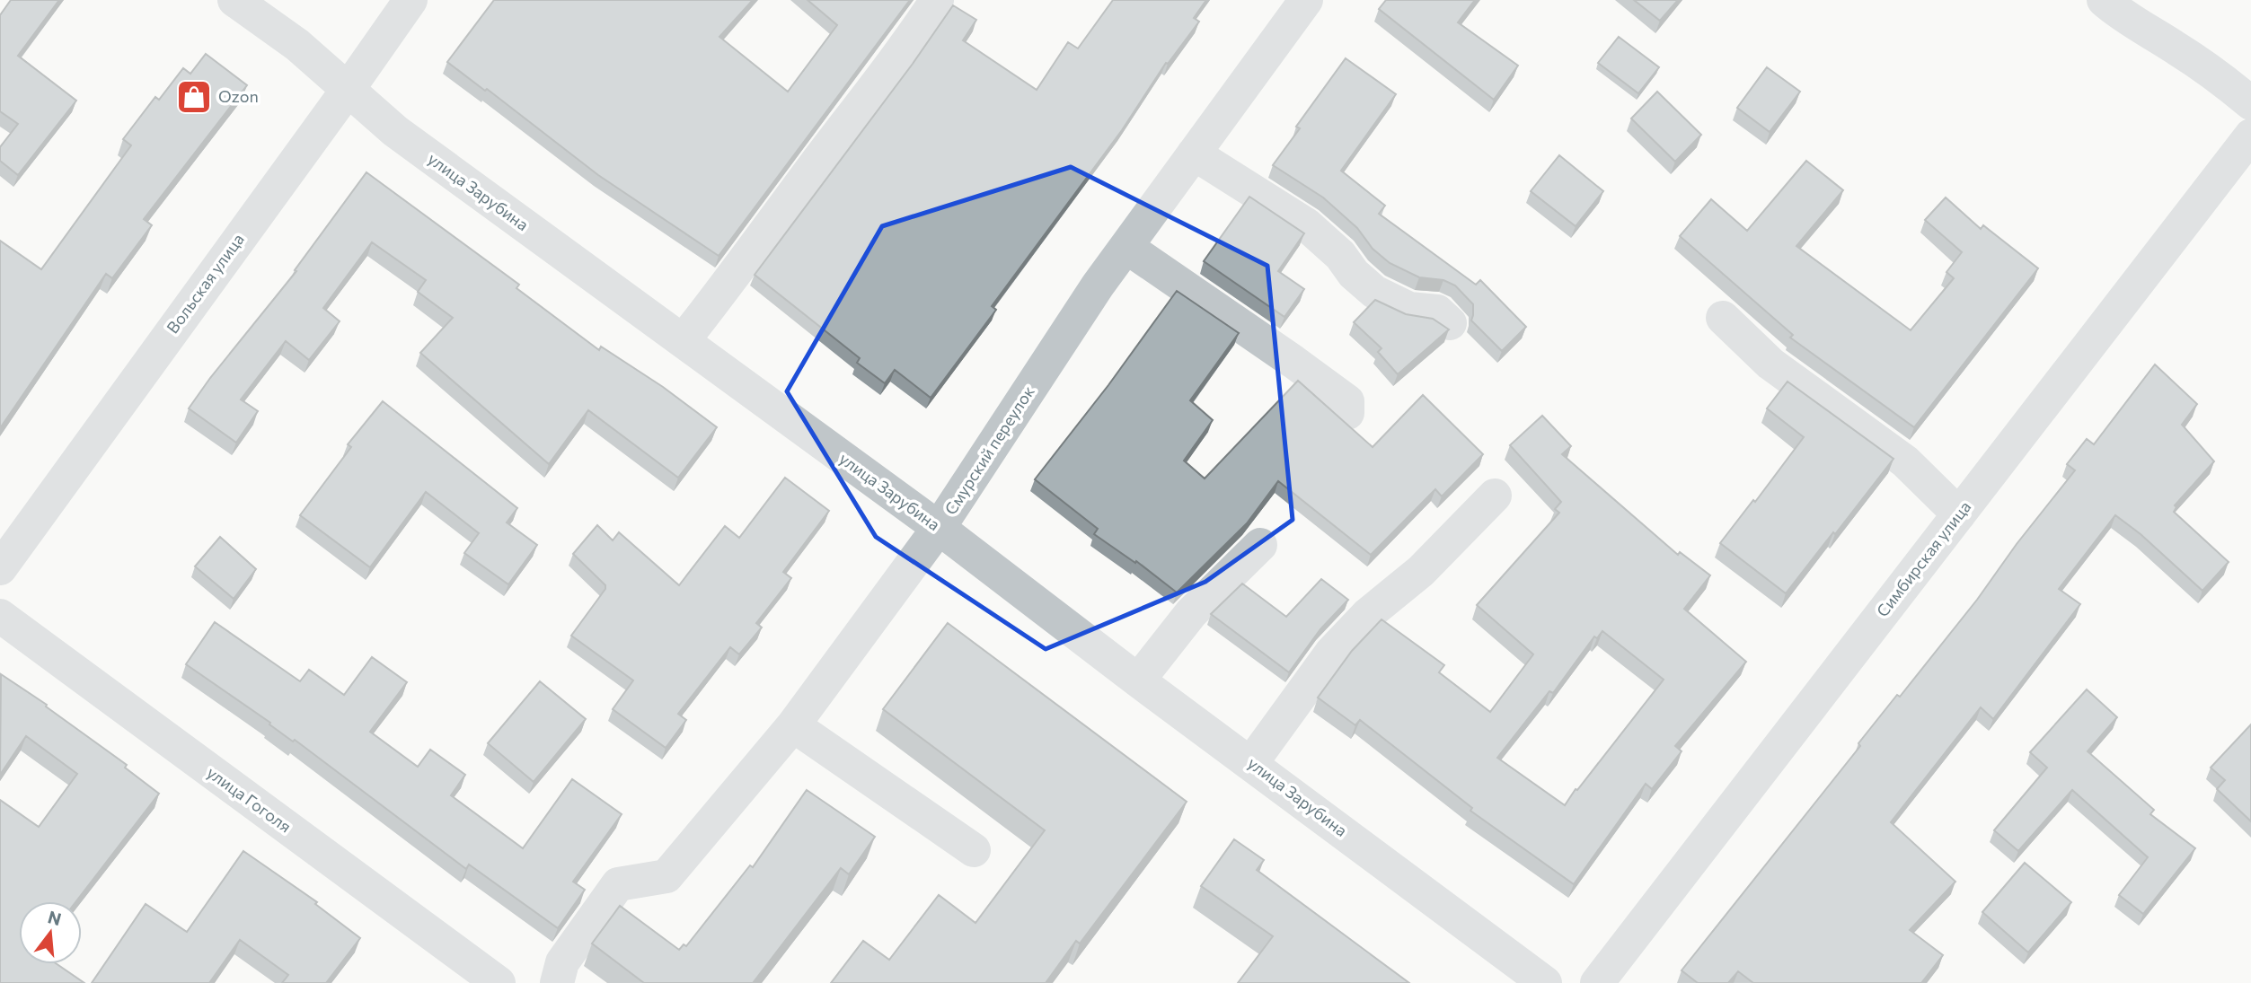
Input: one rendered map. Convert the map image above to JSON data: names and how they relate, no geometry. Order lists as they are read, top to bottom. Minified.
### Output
{"streets":{"street":["улица Зарубина","Вольская улица","Смурский переулок","Симбирская улица","улица Гоголя"]},"crossings":[["улица Зарубина","Вольская улица"],["улица Зарубина","Смурский переулок"]],"places":{"shop":["Ozon"]},"north":"top"}
